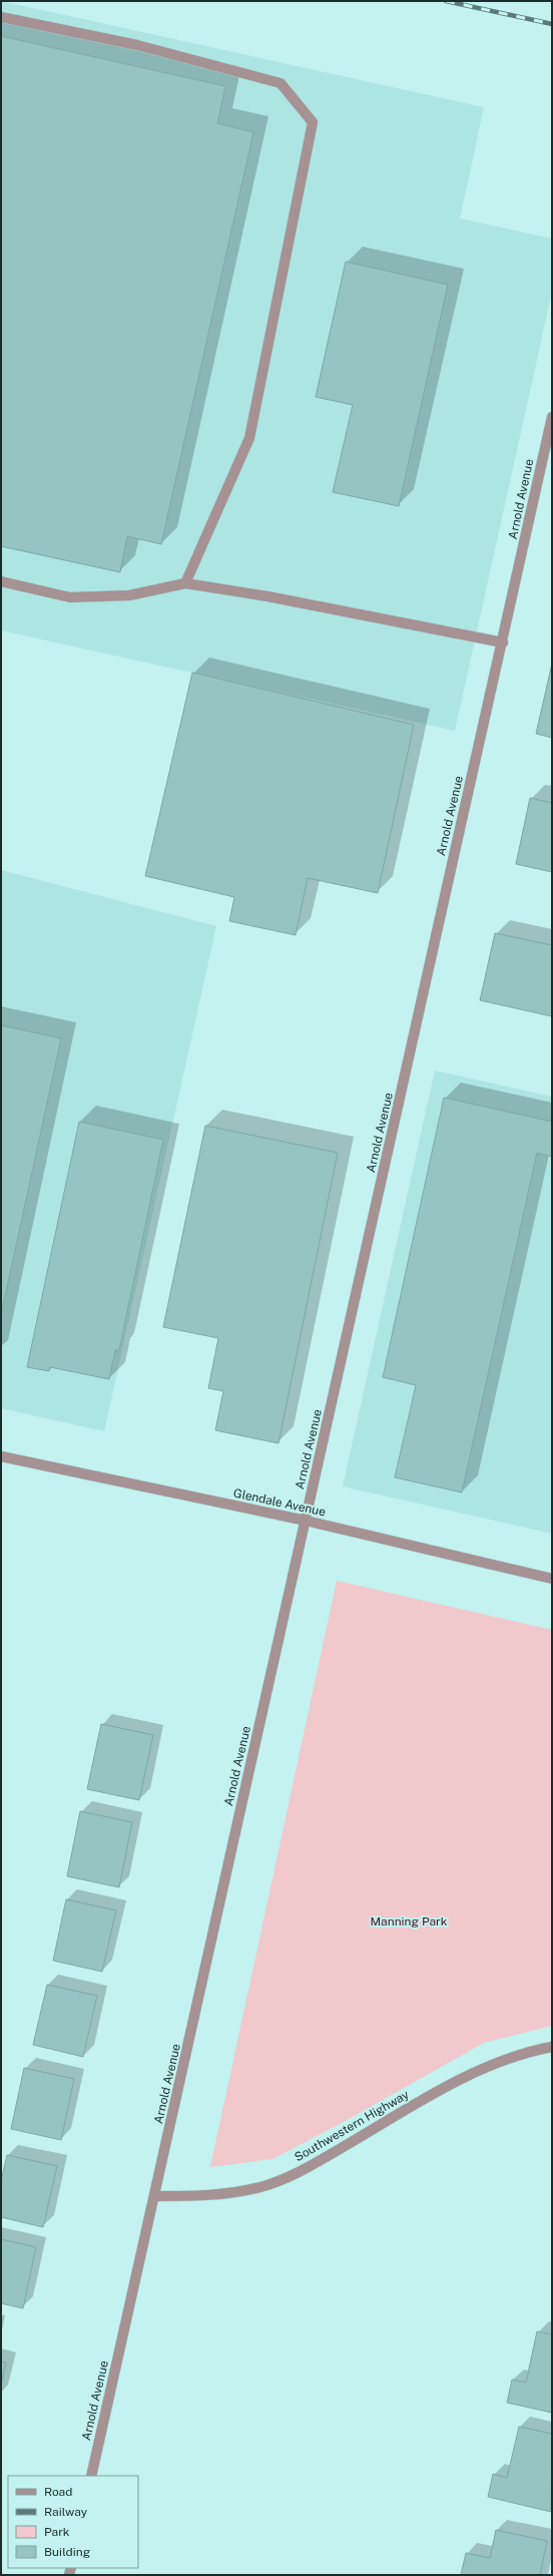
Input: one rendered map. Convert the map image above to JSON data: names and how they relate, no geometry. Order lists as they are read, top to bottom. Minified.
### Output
{"streets":{"street":["Arnold Avenue","Glendale Avenue","Southwestern Highway"]},"crossings":[["Arnold Avenue","Glendale Avenue"],["Arnold Avenue","Southwestern Highway"]],"parks":["Manning Park"],"legend":["Road","Railway","Park","Building"]}
